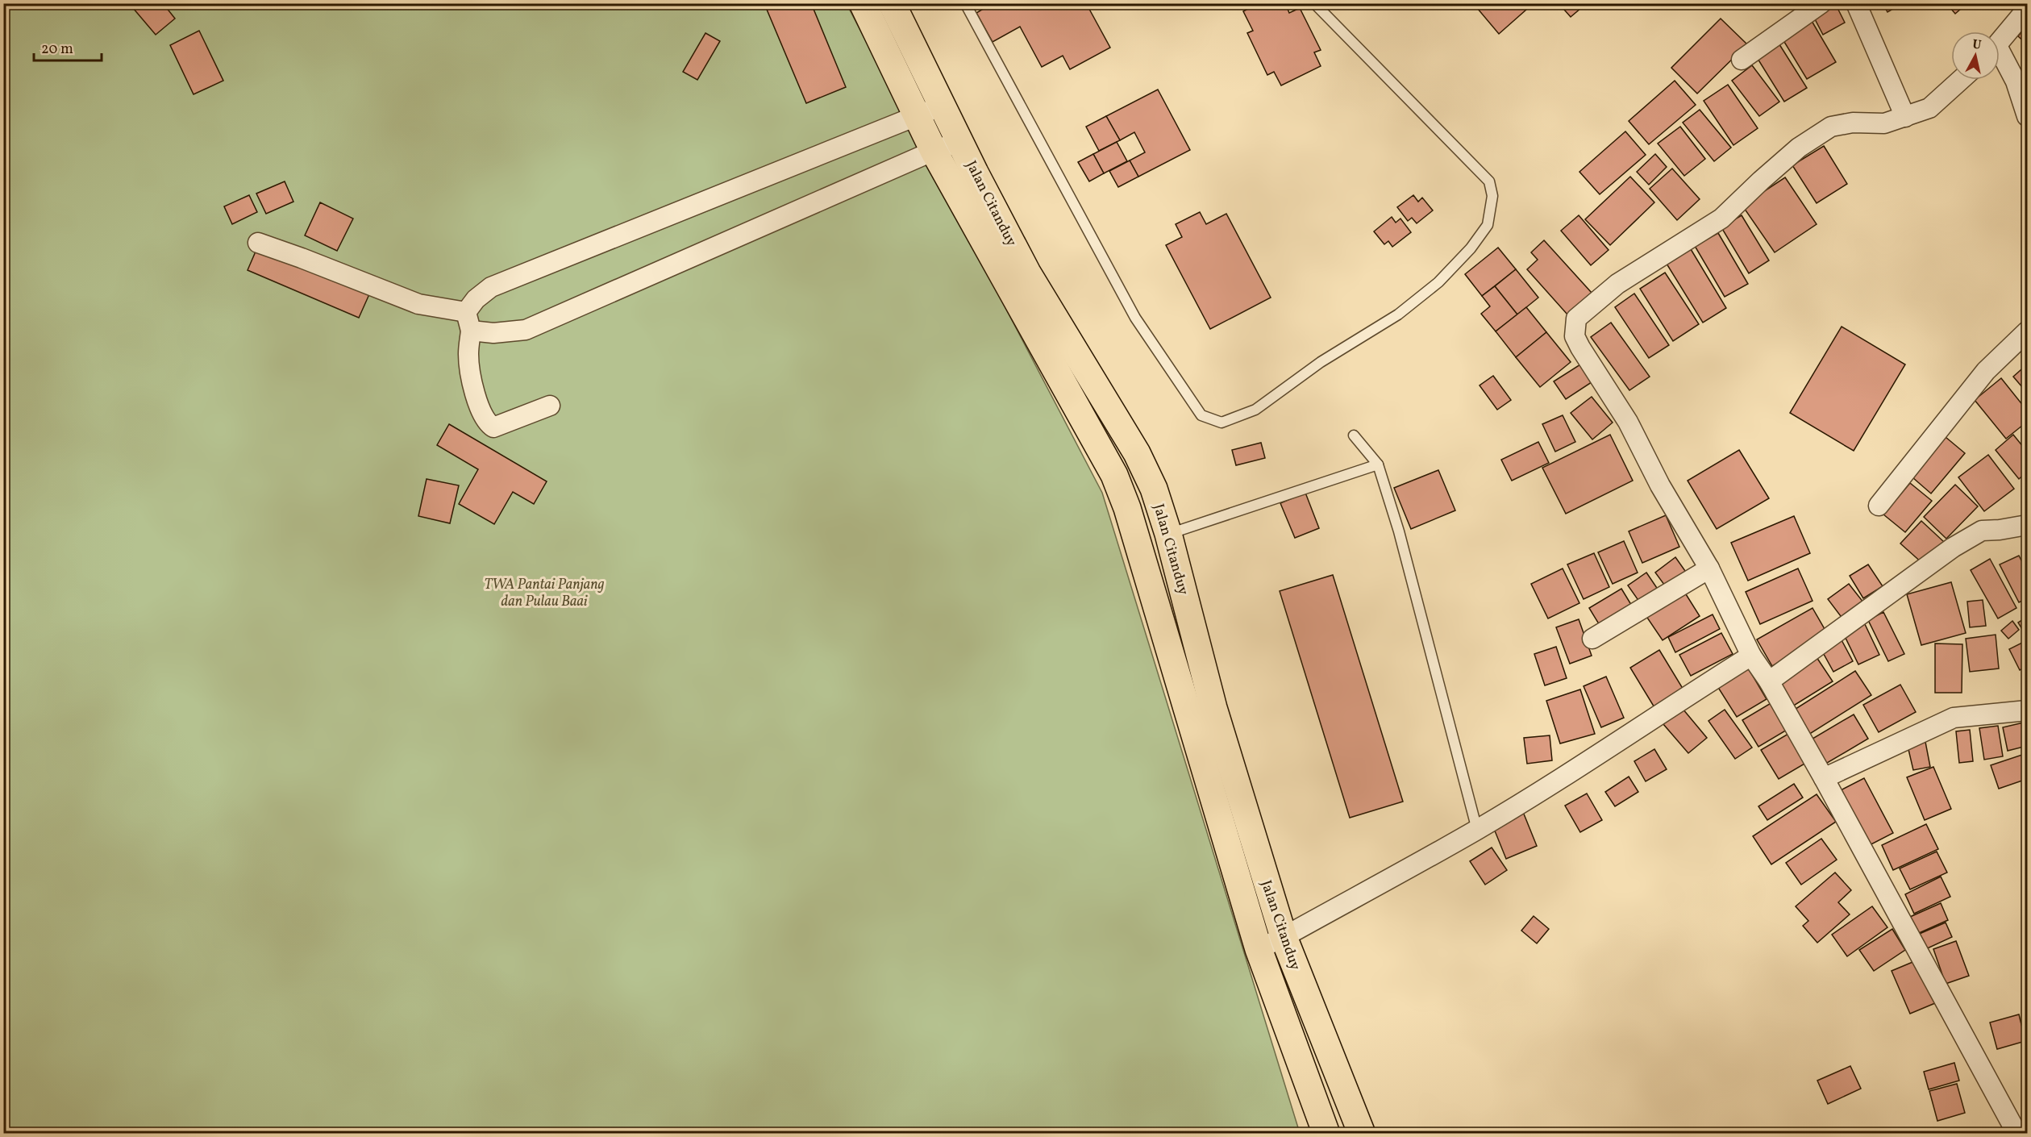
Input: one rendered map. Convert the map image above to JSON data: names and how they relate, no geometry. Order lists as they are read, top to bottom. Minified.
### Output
{"streets":{"main road":["Jalan Citanduy"]},"parks":["TWA Pantai Panjang dan Pulau Baai"],"scale_bar":"20 m","north":"top"}
